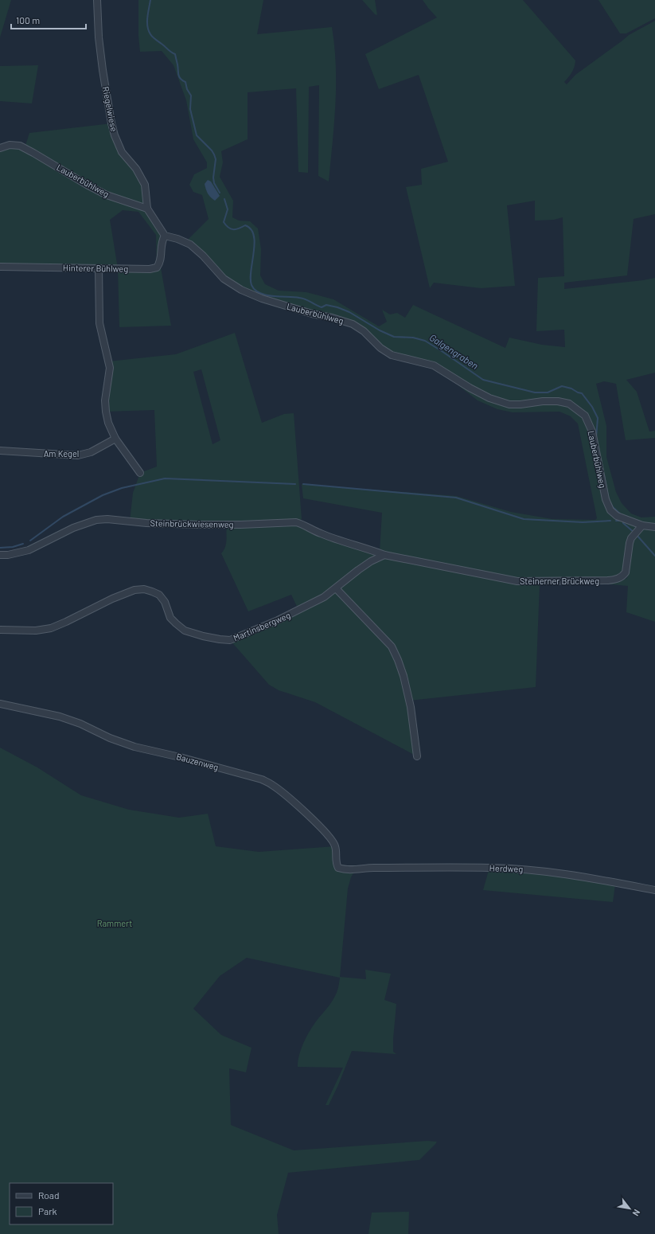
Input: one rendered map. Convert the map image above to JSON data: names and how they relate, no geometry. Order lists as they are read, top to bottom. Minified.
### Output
{"streets":{"street":["Riegelwiese","Lauberbühlweg","Hinterer Bühlweg","Am Kegel","Steinbrückwiesenweg","Steinerner Brückweg","Martinsbergweg","Bauzenweg","Herdweg"]},"crossings":[["Riegelwiese","Lauberbühlweg"],["Lauberbühlweg","Hinterer Bühlweg"],["Lauberbühlweg","Steinerner Brückweg"],["Steinbrückwiesenweg","Steinerner Brückweg"],["Steinbrückwiesenweg","Martinsbergweg"],["Steinerner Brückweg","Martinsbergweg"],["Bauzenweg","Herdweg"]],"water":["Galgengraben"],"parks":["Rammert"],"legend":["Road","Park"],"scale_bar":"100 m","north":"bottom right"}
